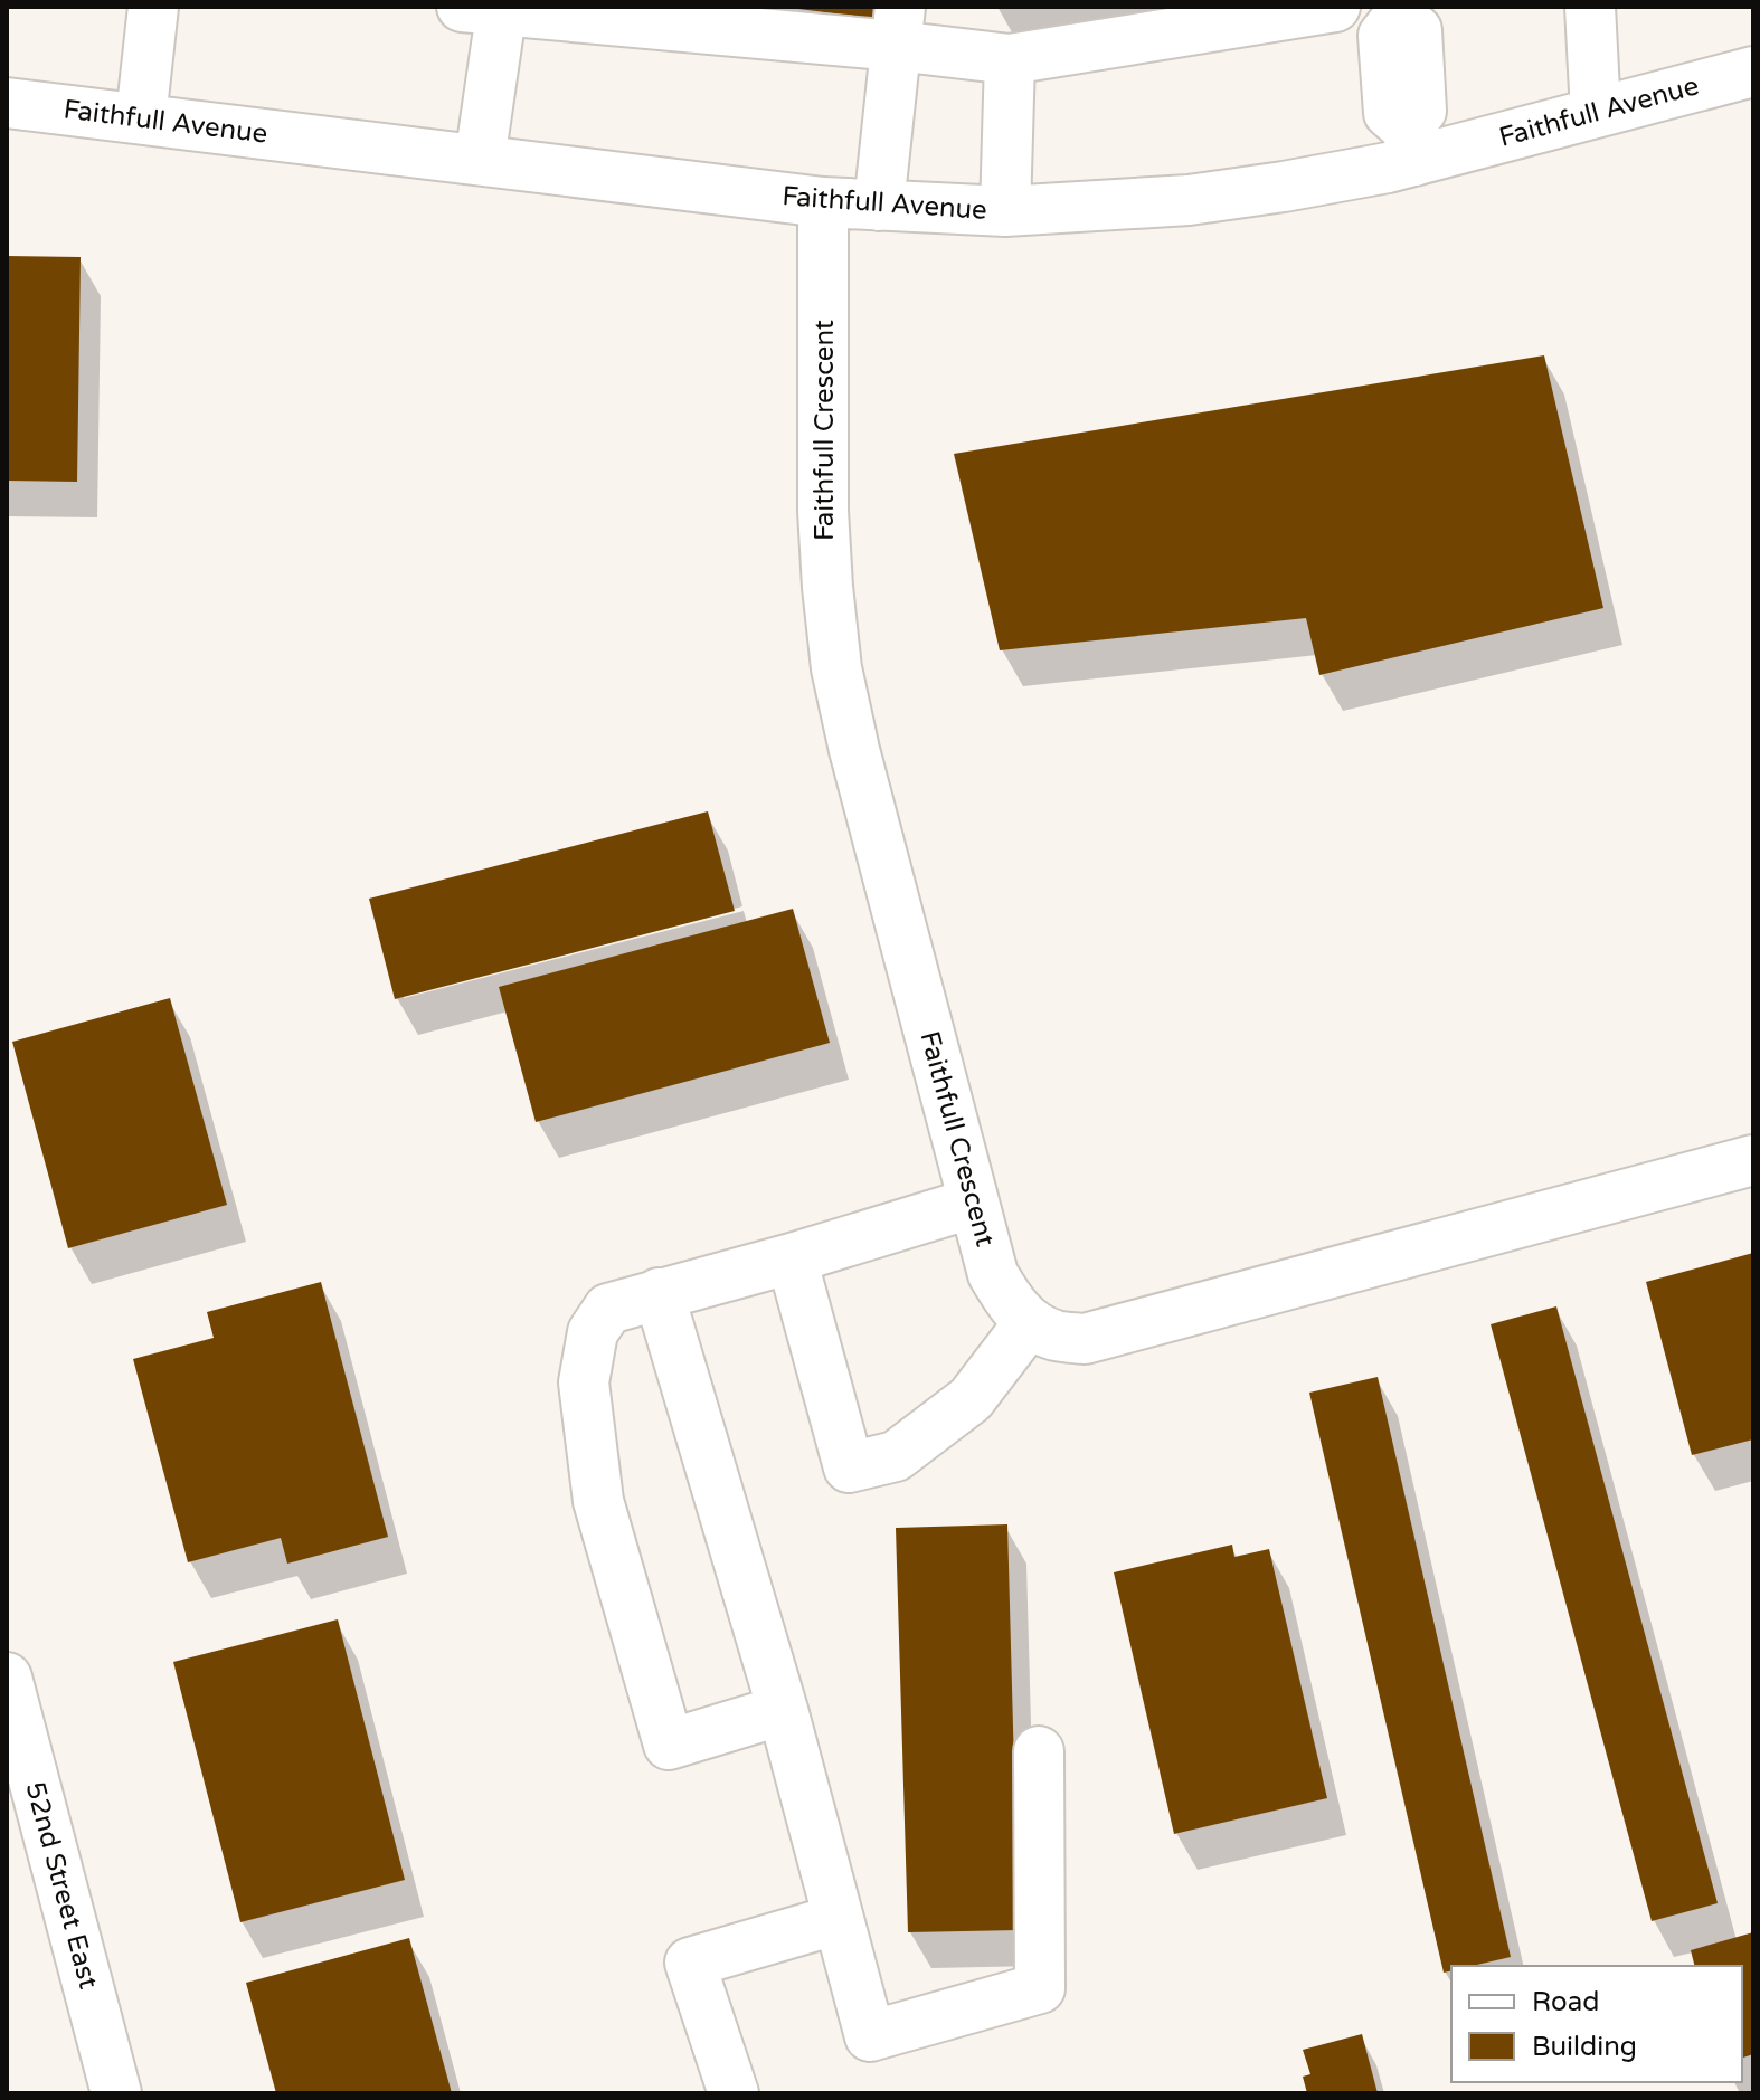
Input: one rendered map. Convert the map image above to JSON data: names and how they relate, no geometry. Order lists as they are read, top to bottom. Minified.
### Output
{"streets":{"street":["Faithfull Avenue","Faithfull Crescent","52nd Street East"]},"crossings":[["Faithfull Avenue","Faithfull Crescent"]],"legend":["Road","Building"]}
